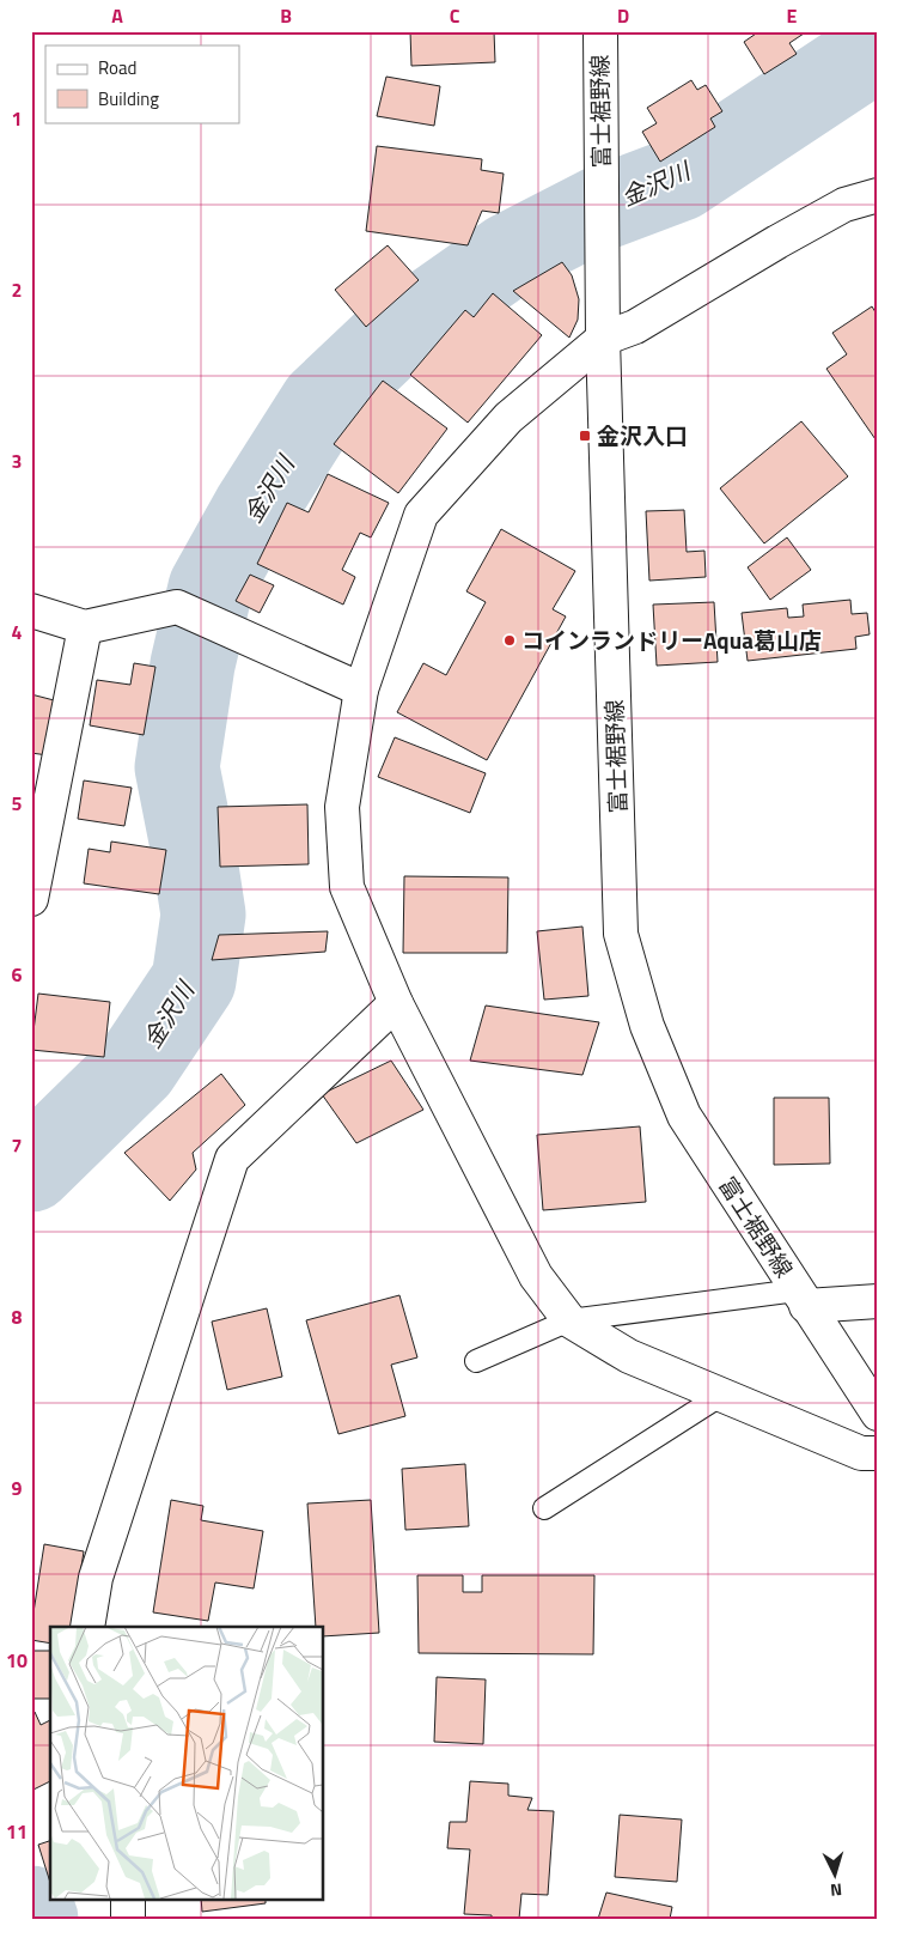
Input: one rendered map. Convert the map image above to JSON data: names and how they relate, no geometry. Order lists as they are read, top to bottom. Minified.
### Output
{"streets":{"street":["富士裾野線"]},"water":["金沢川"],"places":{"transit":["金沢入口"],"other":["コインランドリーAqua葛山店"]},"legend":["Road","Building"],"north":"bottom","grid":{"columns":["A","B","C","D","E"],"rows":["1","2","3","4","5","6","7","8","9","10","11"]}}
